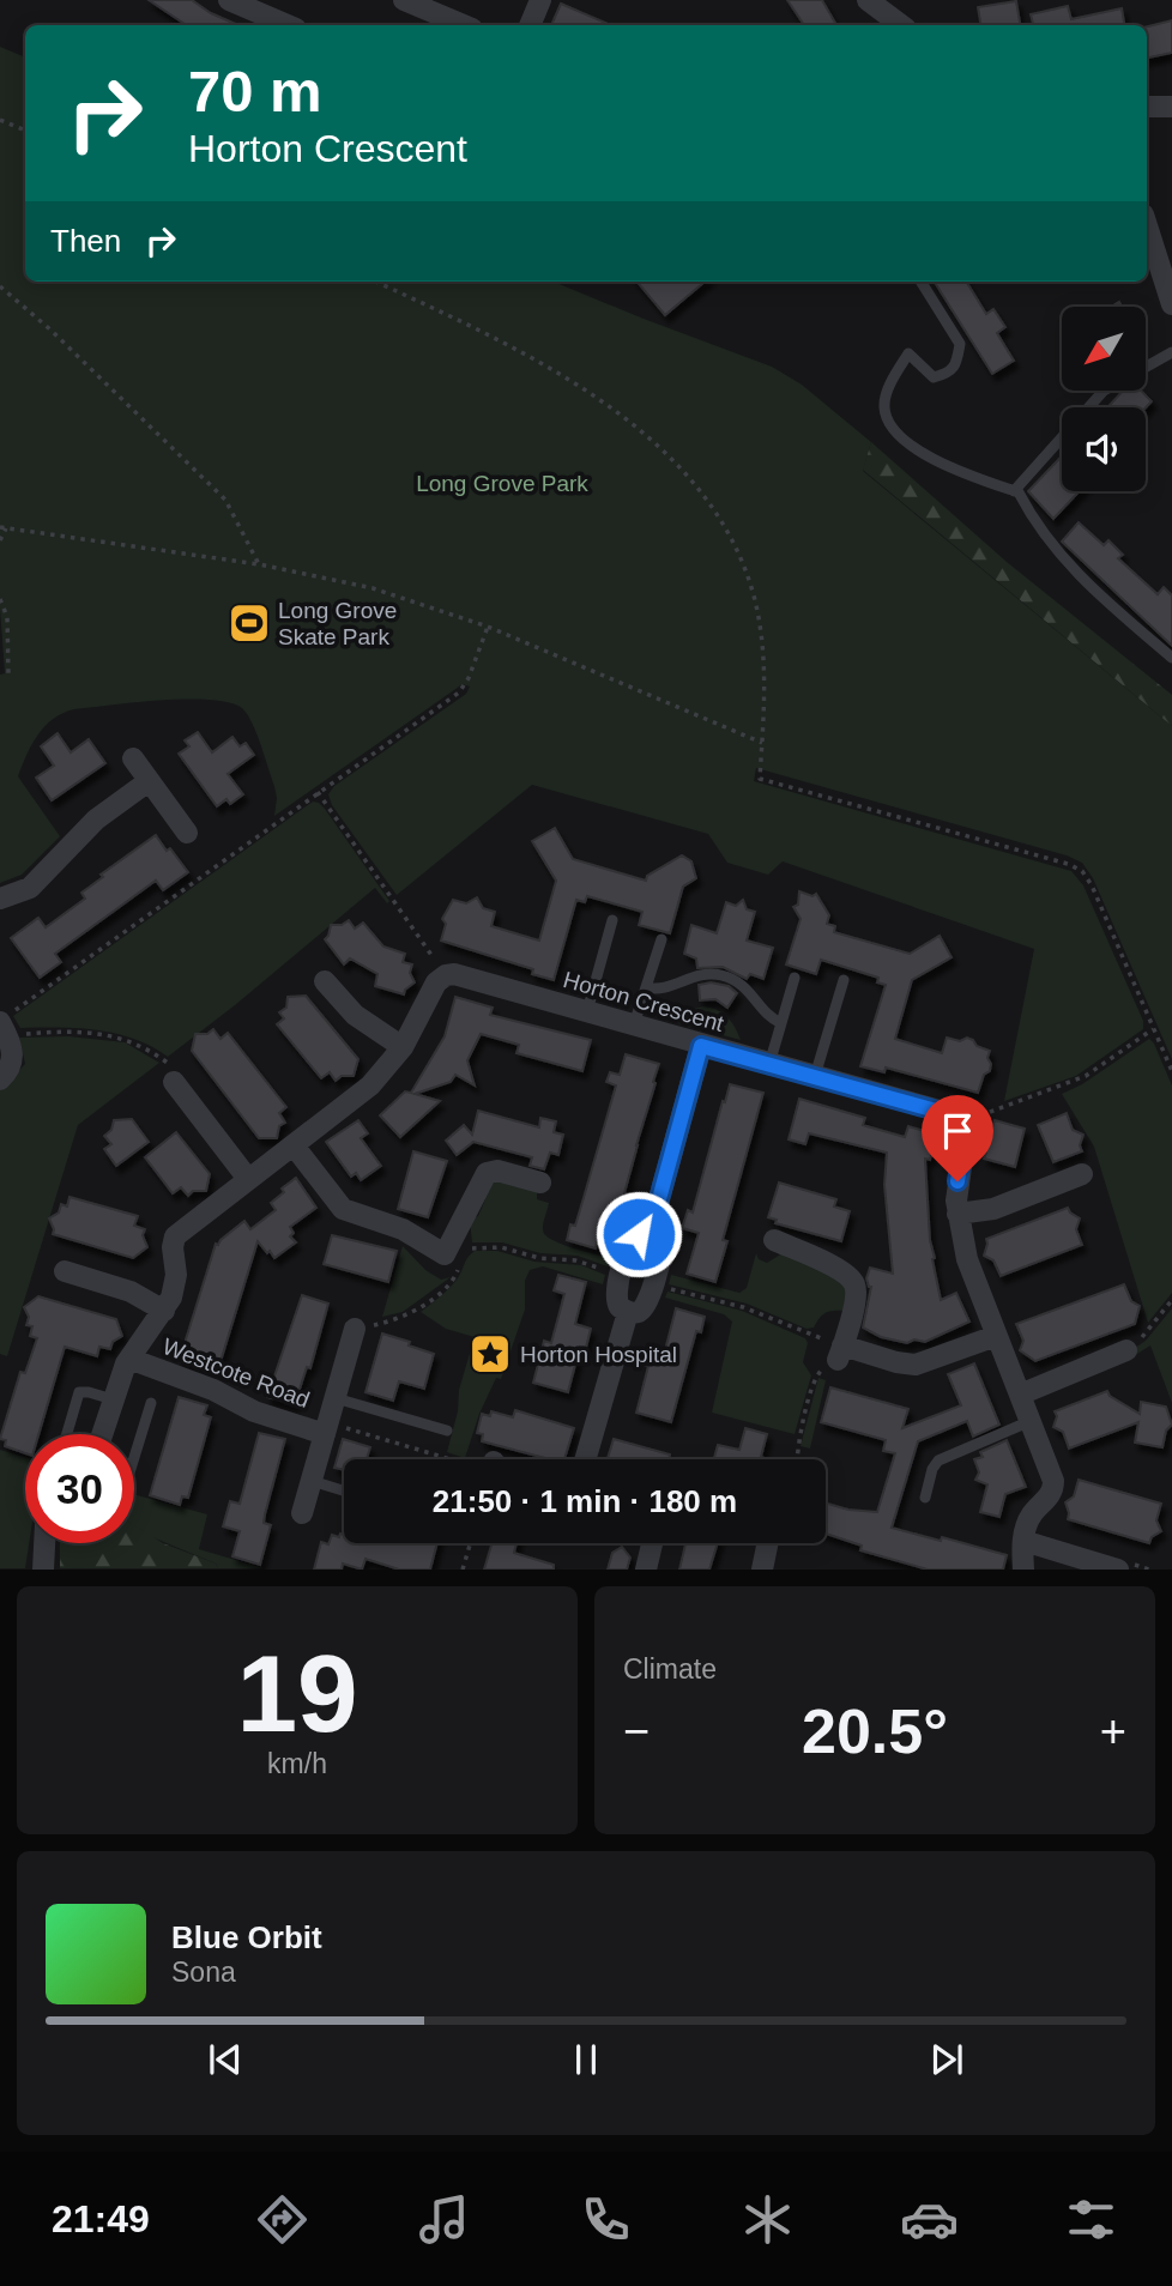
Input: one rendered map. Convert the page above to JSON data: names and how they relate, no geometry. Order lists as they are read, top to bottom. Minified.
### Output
{"streets":{"street":["Horton Crescent","Westcote Road"]},"parks":["Long Grove Park"],"places":{"sports":["Long Grove Skate Park"],"place":["Horton Hospital"]},"north":"bottom left","page":{"turn":["70 m","Horton Crescent"],"then":"Then","limit":"30","trip":"21:50 · 1 min · 180 m","tile":[["19","km/h"],"Climate"],"heat":["−","20.5°","+"],"song":["Blue Orbit","Sona"],"tabs":"21:49"}}
